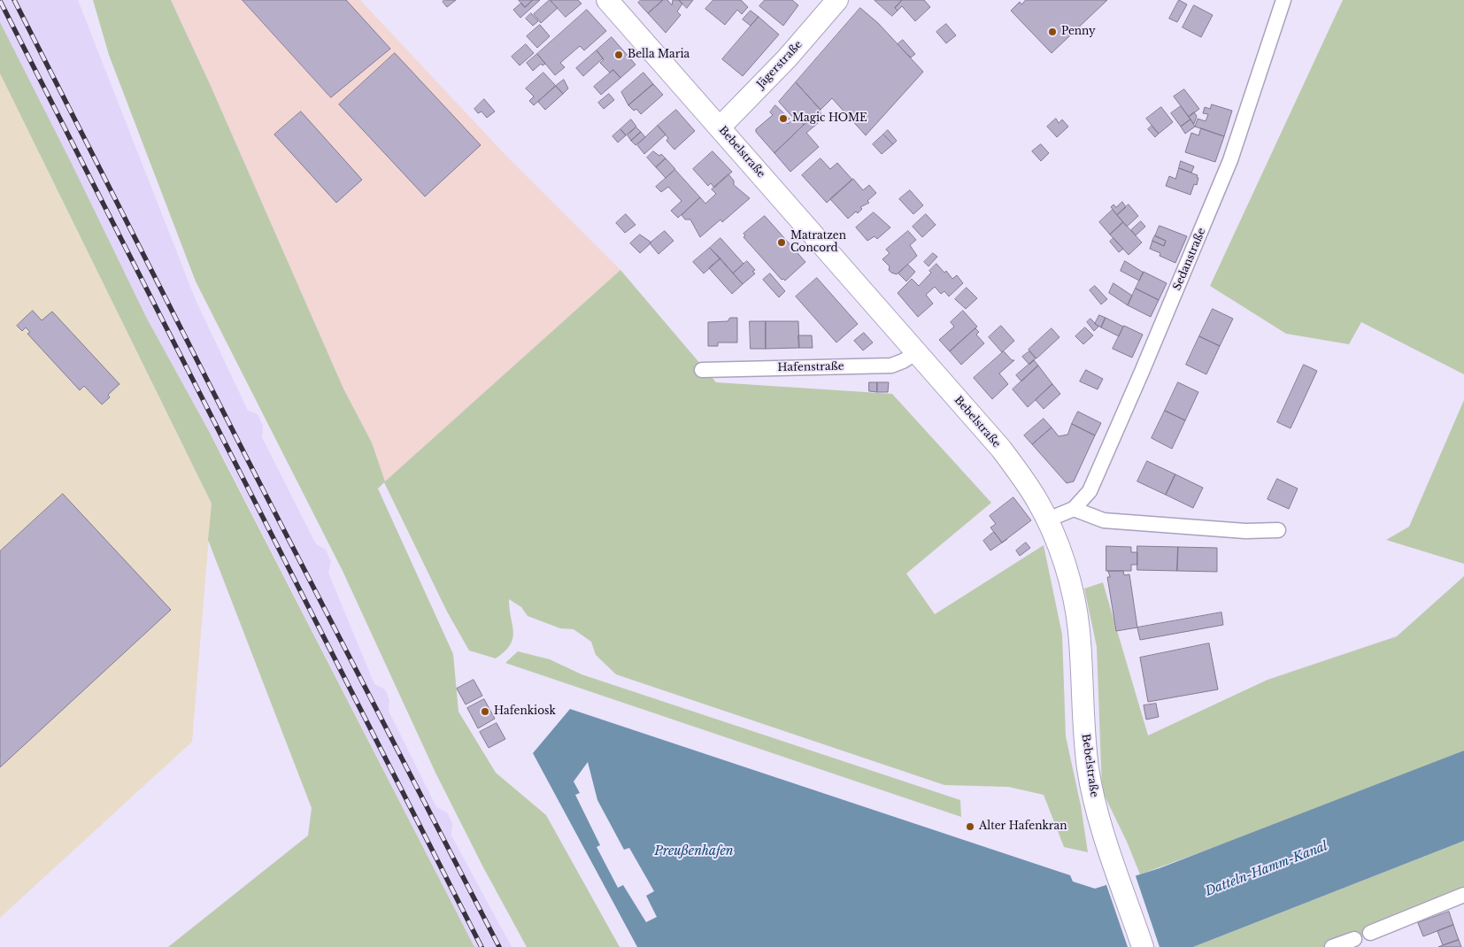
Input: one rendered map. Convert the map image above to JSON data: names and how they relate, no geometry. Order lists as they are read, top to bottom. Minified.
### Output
{"streets":{"main road":["Jägerstraße","Bebelstraße"],"street":["Sedanstraße","Hafenstraße"]},"crossings":[["Jägerstraße","Bebelstraße"],["Bebelstraße","Sedanstraße"],["Bebelstraße","Hafenstraße"]],"water":["Preußenhafen","Datteln-Hamm-Kanal"],"places":["Penny","Bella Maria","Magic HOME","Matratzen Concord","Hafenkiosk","Alter Hafenkran"]}
